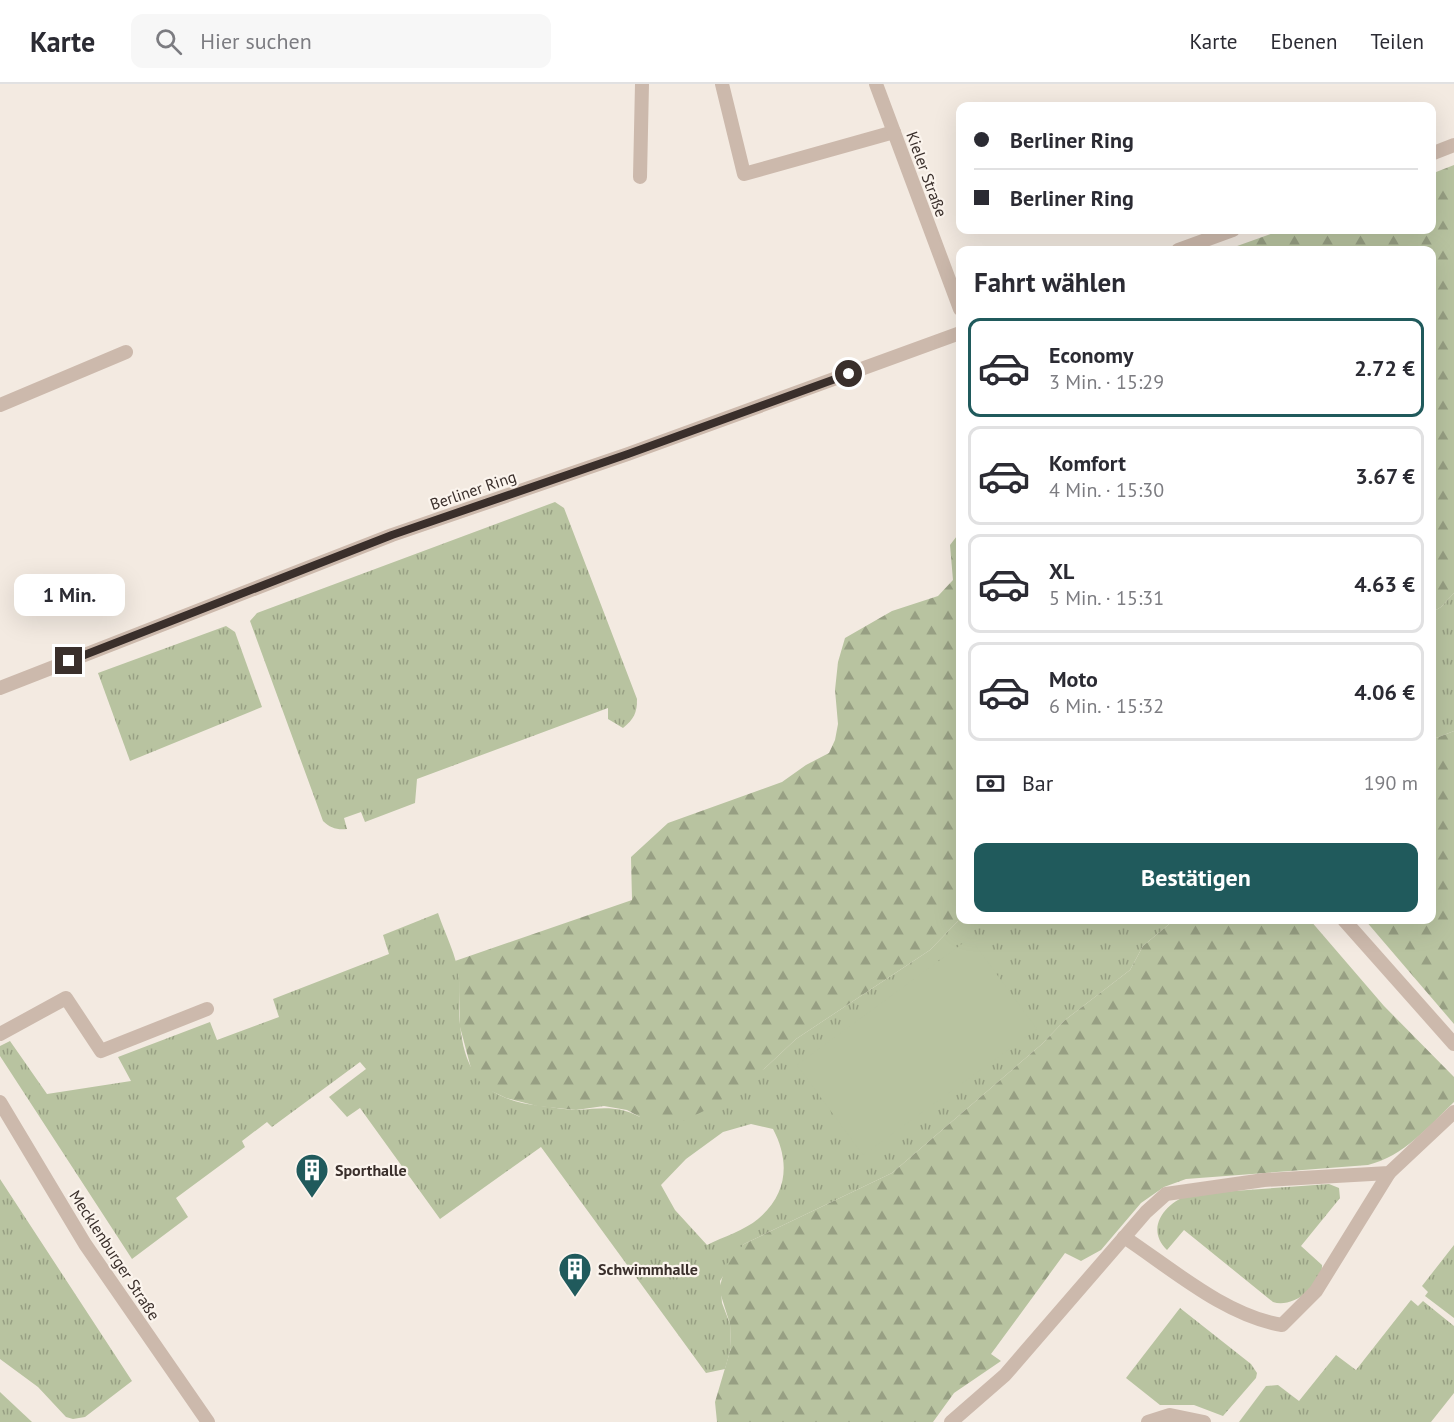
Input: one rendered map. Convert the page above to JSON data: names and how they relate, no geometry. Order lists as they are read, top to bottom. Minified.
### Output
{"streets":{"lane":["Kieler Straße","Berliner Ring","Mecklenburger Straße"]},"places":{"building":["Sporthalle","Schwimmhalle"]},"page":{"header":"Karte","search":"Hier suchen","nav":["Karte","Ebenen","Teilen"],"banner":["Berliner Ring","Berliner Ring"],"heading":"Fahrt wählen","list":[{"name":"Economy","note":"3 Min. · 15:29","value":"2.72 €"},{"name":"Komfort","note":"4 Min. · 15:30","value":"3.67 €"},{"name":"XL","note":"5 Min. · 15:31","value":"4.63 €"},{"name":"Moto","note":"6 Min. · 15:32","value":"4.06 €"}],"bubble":"1 Min.","pay":["Bar","190 m"],"buttons":"Bestätigen"}}
